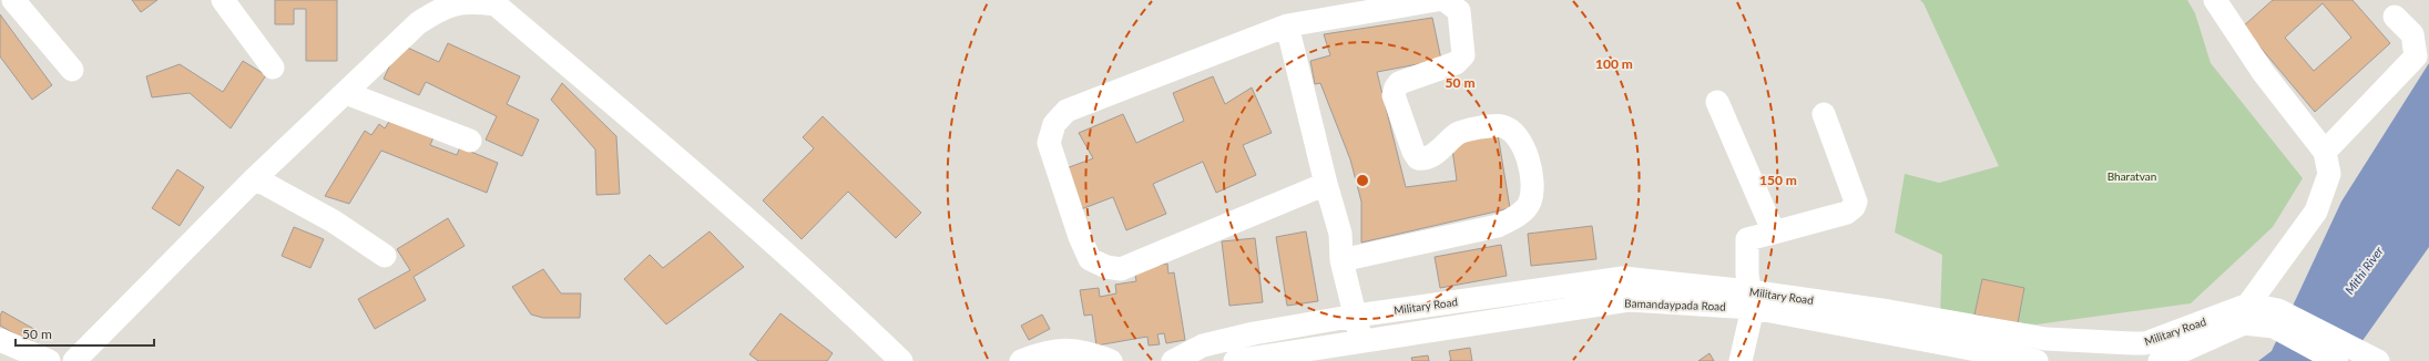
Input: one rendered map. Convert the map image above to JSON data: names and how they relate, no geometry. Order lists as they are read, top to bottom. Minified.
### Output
{"streets":{"street":["Military Road","Bamandaypada Road"]},"crossings":[["Military Road","Bamandaypada Road"]],"water":["Mithi River"],"parks":["Bharatvan"],"scale_bar":"50 m","rings":["100 m","50 m","150 m"]}
